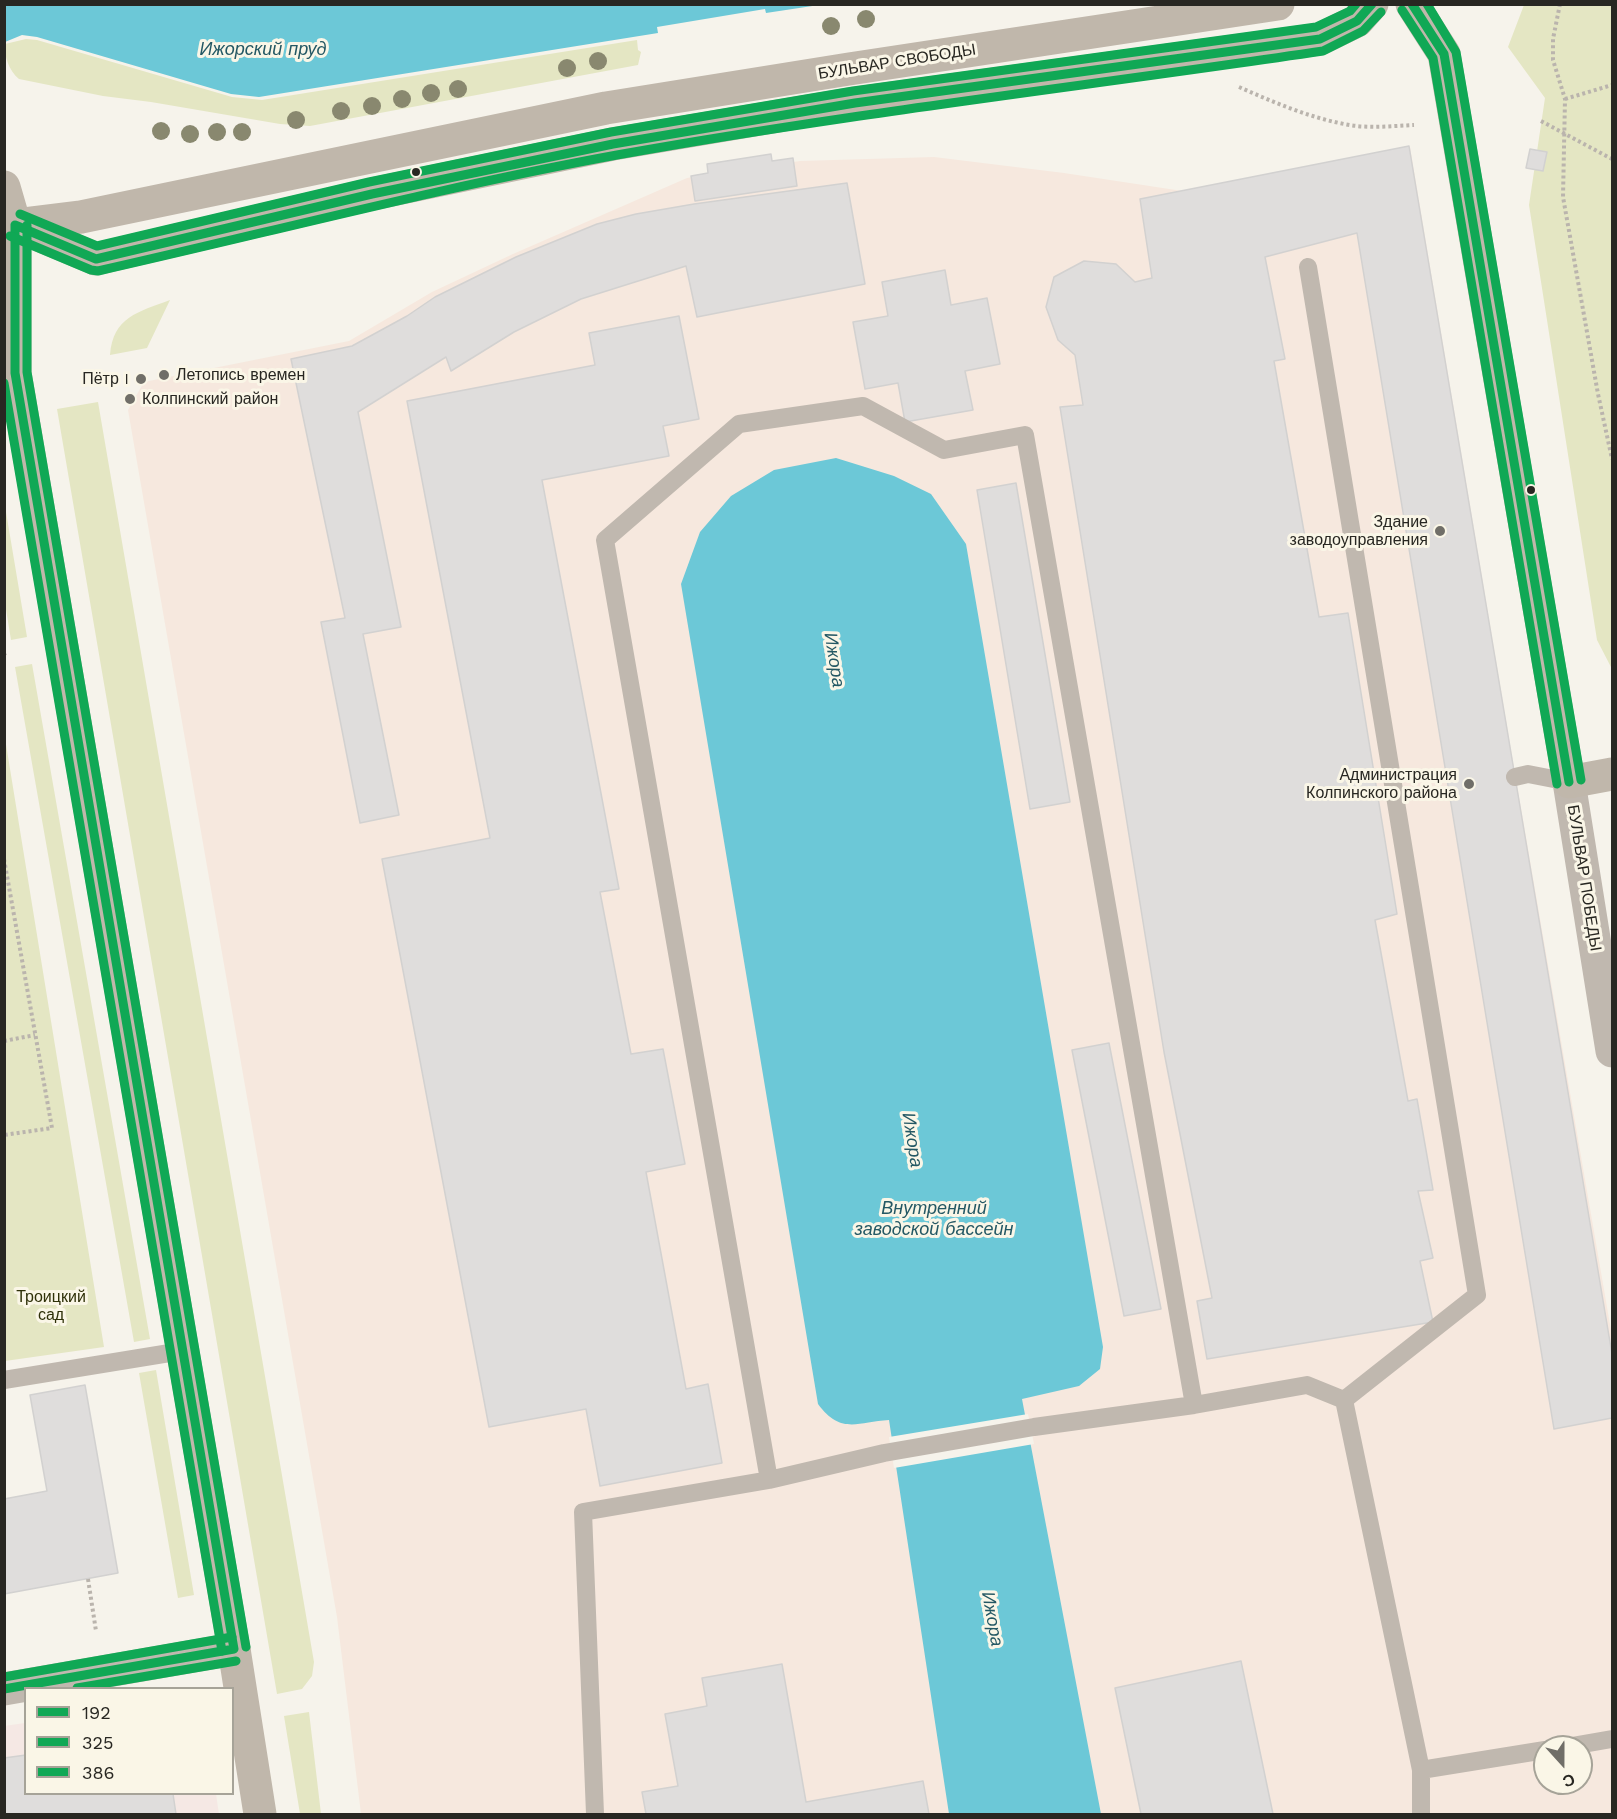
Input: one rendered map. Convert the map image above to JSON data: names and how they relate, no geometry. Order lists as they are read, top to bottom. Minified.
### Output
{"streets":{"main road":["БУЛЬВАР СВОБОДЫ","БУЛЬВАР ПОБЕДЫ"]},"water":["Ижорский пруд","Ижора","Внутренний заводской бассейн"],"parks":["Троицкий сад"],"places":["Летопись времен","Пётр I","Колпинский район","Здание заводоуправления","Администрация Колпинского района"],"lines":["transit line 192","transit line 386","transit line 325"],"legend":["192","325","386"],"north":"bottom"}
